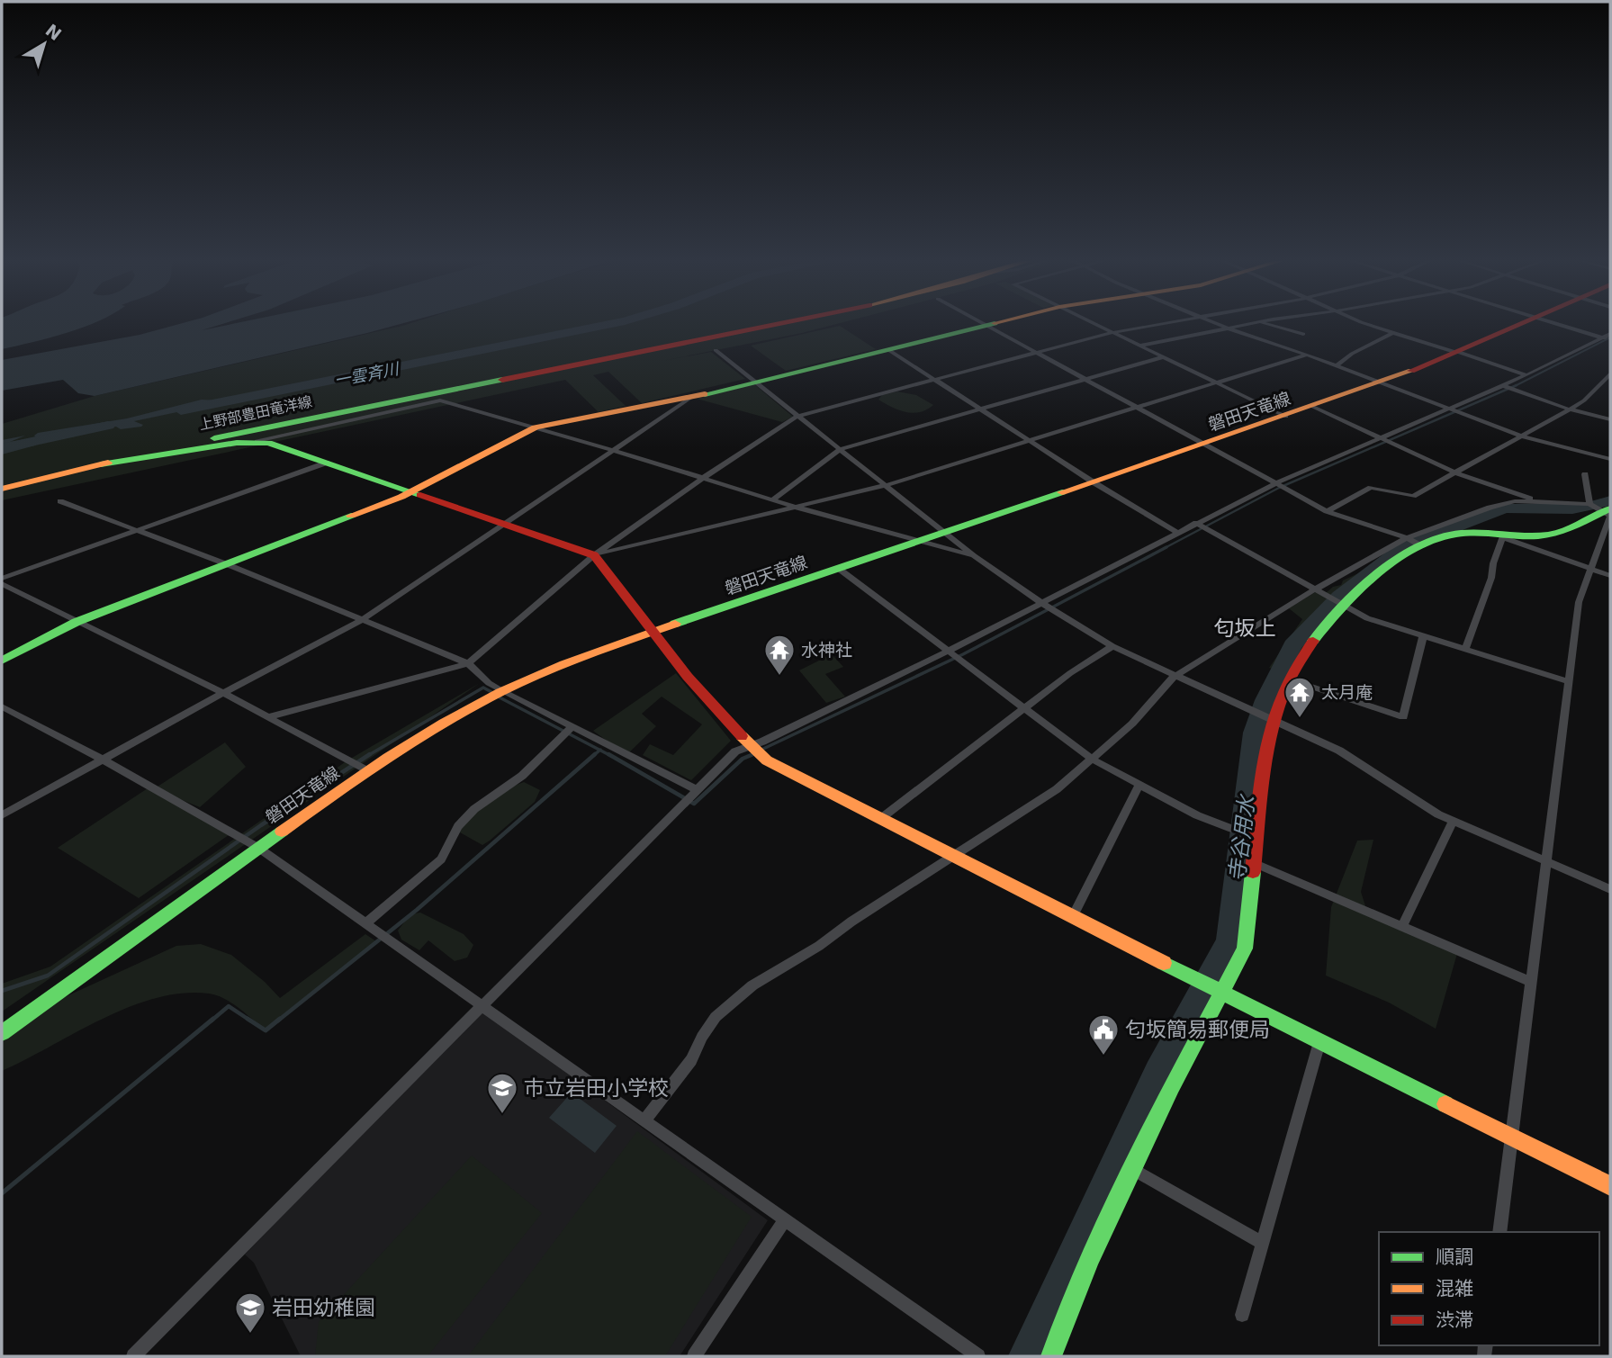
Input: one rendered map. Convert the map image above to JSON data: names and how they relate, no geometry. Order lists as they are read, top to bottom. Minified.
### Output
{"streets":{"street":["磐田天竜線","上野部豊田竜洋線"]},"districts":["匂坂上"],"water":["一雲斉川","寺谷用水"],"places":{"temple":["水神社","太月庵"],"public building":["匂坂簡易郵便局"],"school or university":["市立岩田小学校","岩田幼稚園"]},"legend":["順調","混雑","渋滞"],"north":"top right"}
